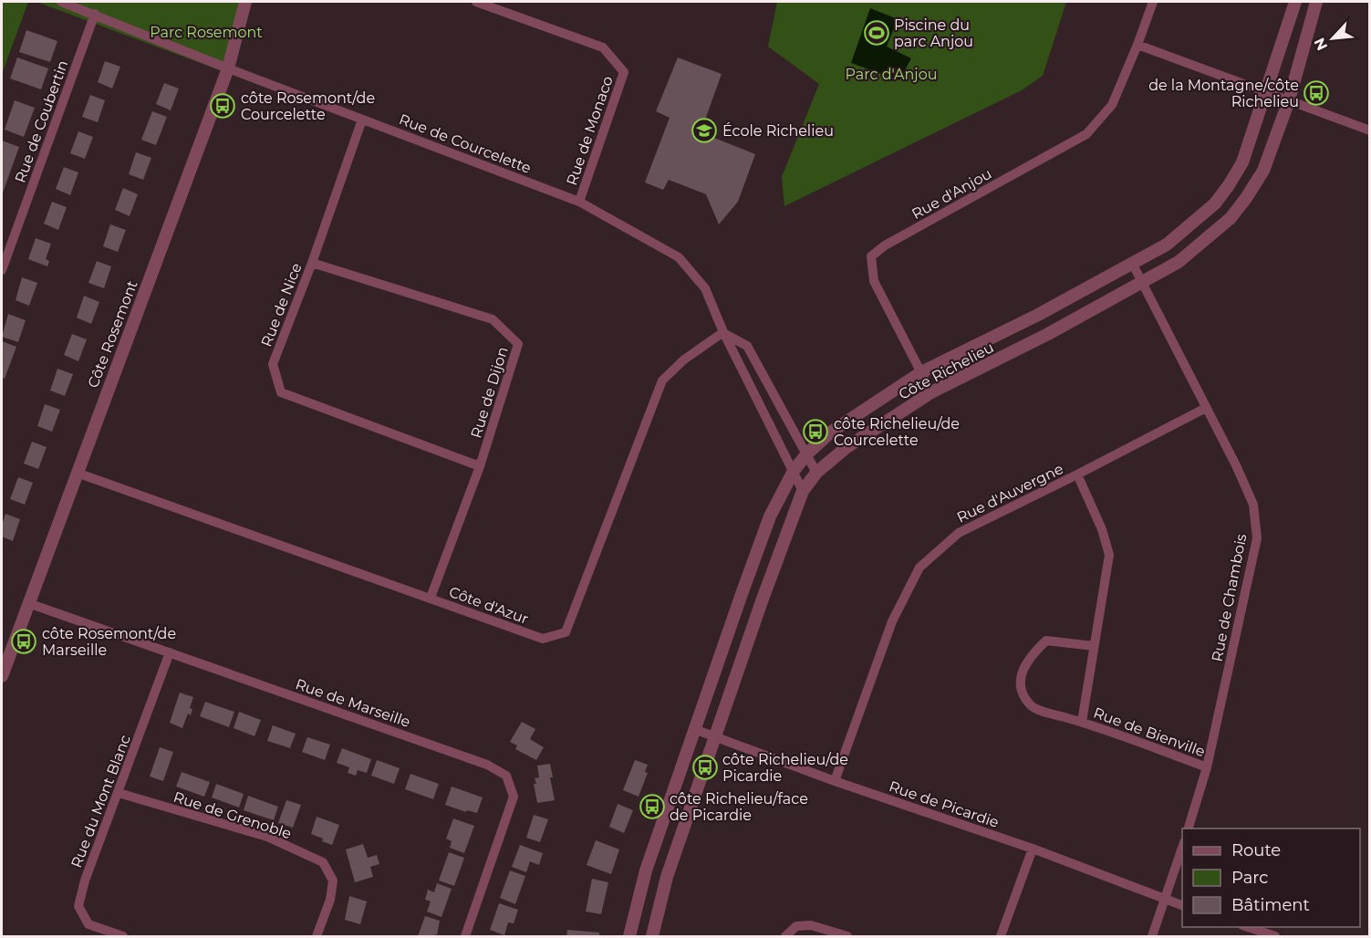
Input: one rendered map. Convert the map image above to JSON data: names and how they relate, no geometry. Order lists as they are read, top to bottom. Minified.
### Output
{"streets":{"street":["Rue de Coubertin","Rue de Monaco","Rue de Courcelette","Rue d'Anjou","Rue de Nice","Côte Rosemont","Côte Richelieu","Rue de Dijon","Rue d'Auvergne","Rue de Chambois","Côte d'Azur","Rue de Marseille","Rue de Bienville","Rue du Mont Blanc","Rue de Picardie","Rue de Grenoble"]},"crossings":[["Rue de Coubertin","Rue de Courcelette"],["Rue de Monaco","Rue de Courcelette"],["Rue de Courcelette","Rue de Nice"],["Rue de Courcelette","Côte Rosemont"],["Rue de Courcelette","Côte Richelieu"],["Rue de Courcelette","Côte d'Azur"],["Rue d'Anjou","Côte Richelieu"],["Rue de Nice","Rue de Dijon"],["Côte Rosemont","Côte d'Azur"],["Côte Rosemont","Rue de Marseille"],["Côte Richelieu","Rue de Chambois"],["Côte Richelieu","Rue de Picardie"],["Rue de Dijon","Côte d'Azur"],["Rue d'Auvergne","Rue de Chambois"],["Rue d'Auvergne","Rue de Bienville"],["Rue d'Auvergne","Rue de Picardie"],["Rue de Chambois","Rue de Bienville"],["Rue de Marseille","Rue du Mont Blanc"],["Rue du Mont Blanc","Rue de Grenoble"]],"parks":["Parc Rosemont","Parc d'Anjou"],"places":{"sports":["Piscine du parc Anjou"],"bus stop":["de la Montagne/côte Richelieu","côte Rosemont/de Courcelette","côte Richelieu/de Courcelette","côte Rosemont/de Marseille","côte Richelieu/de Picardie","côte Richelieu/face de Picardie"],"school or university":["École Richelieu"]},"legend":["Route","Parc","Bâtiment"],"north":"bottom left"}
